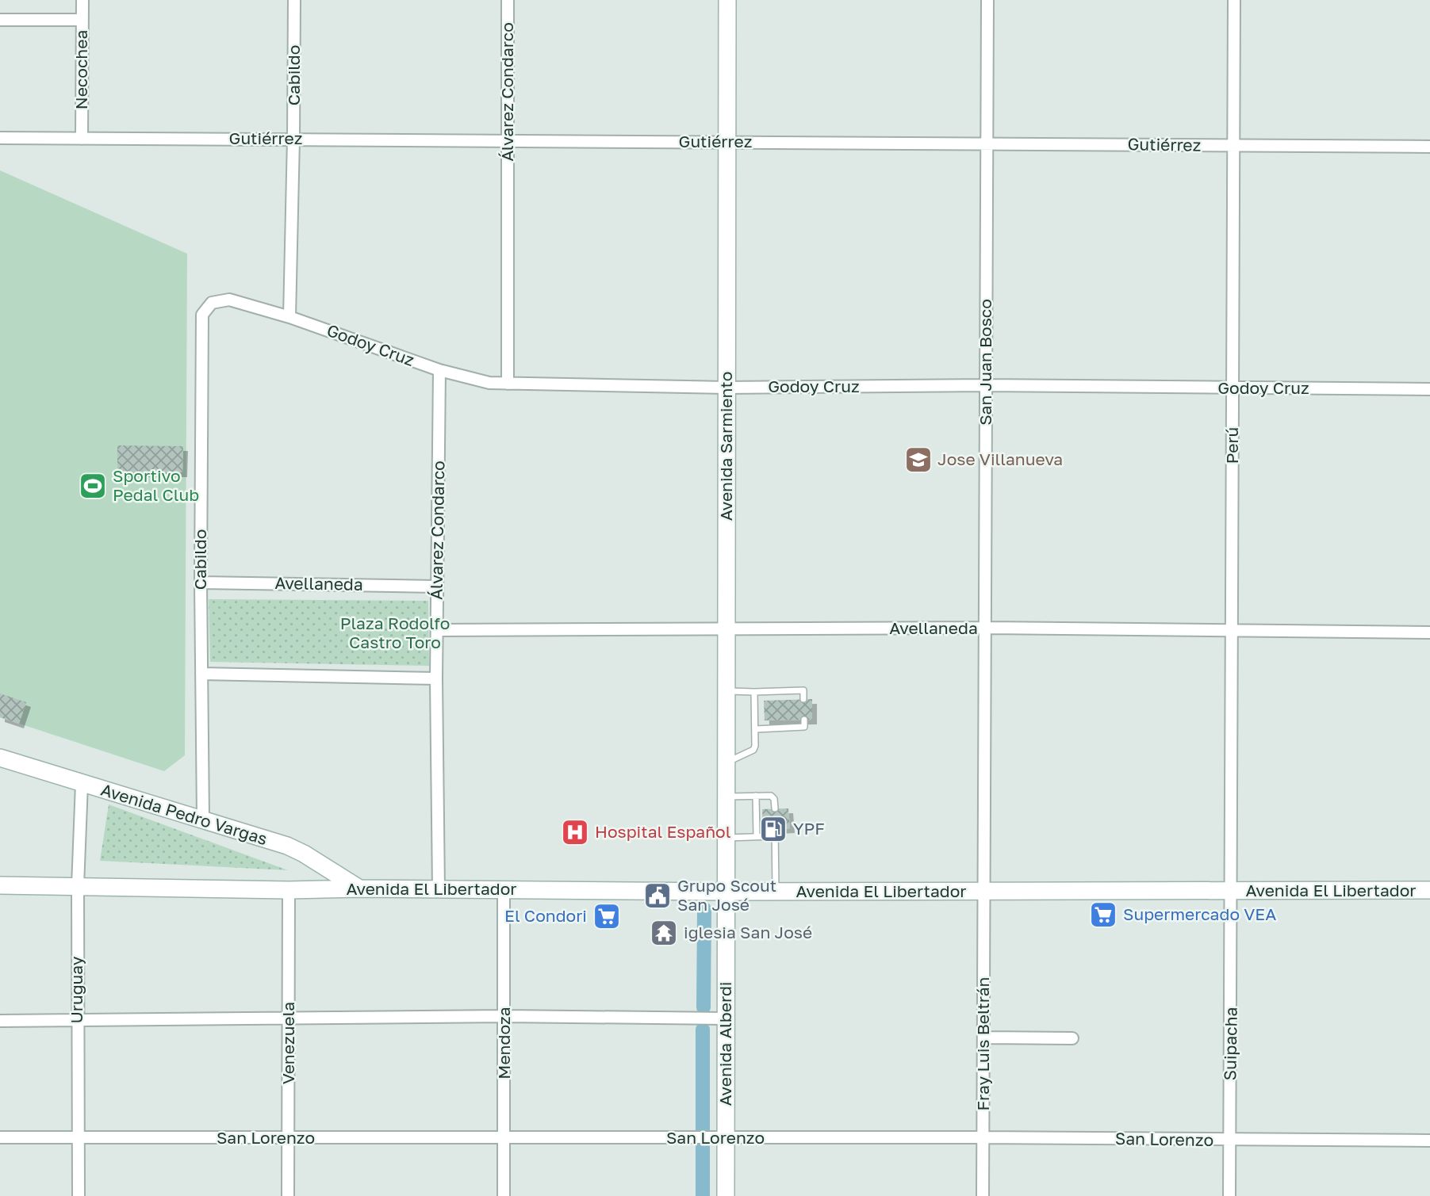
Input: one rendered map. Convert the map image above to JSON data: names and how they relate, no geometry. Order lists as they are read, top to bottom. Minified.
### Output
{"streets":{"main road":["Avenida Sarmiento","Avenida Pedro Vargas","Avenida El Libertador","Avenida Alberdi"],"street":["Necochea","Cabildo","Álvarez Condarco","Gutiérrez","Godoy Cruz","San Juan Bosco","Perú","Avellaneda","Uruguay","Venezuela","Mendoza","Fray Luis Beltrán","Suipacha","San Lorenzo"]},"crossings":[["Necochea","Gutiérrez"],["Cabildo","Gutiérrez"],["Cabildo","Godoy Cruz"],["Cabildo","Avellaneda"],["Cabildo","Avenida Pedro Vargas"],["Álvarez Condarco","Gutiérrez"],["Álvarez Condarco","Godoy Cruz"],["Álvarez Condarco","Avellaneda"],["Álvarez Condarco","Avenida El Libertador"],["Gutiérrez","San Juan Bosco"],["Gutiérrez","Perú"],["Gutiérrez","Avenida Sarmiento"],["Godoy Cruz","San Juan Bosco"],["Godoy Cruz","Perú"],["Godoy Cruz","Avenida Sarmiento"],["San Juan Bosco","Avellaneda"],["San Juan Bosco","Avenida El Libertador"],["San Juan Bosco","Fray Luis Beltrán"],["Perú","Avellaneda"],["Perú","Avenida El Libertador"],["Perú","Suipacha"],["Avenida Sarmiento","Avellaneda"],["Avenida Sarmiento","Avenida El Libertador"],["Avenida Sarmiento","Avenida Alberdi"],["Avenida Pedro Vargas","Avenida El Libertador"],["Avenida Pedro Vargas","Uruguay"],["Avenida El Libertador","Uruguay"],["Avenida El Libertador","Venezuela"],["Avenida El Libertador","Mendoza"],["Avenida El Libertador","Avenida Alberdi"],["Avenida El Libertador","Fray Luis Beltrán"],["Avenida El Libertador","Suipacha"],["Uruguay","San Lorenzo"],["Venezuela","San Lorenzo"],["Mendoza","San Lorenzo"],["Avenida Alberdi","San Lorenzo"],["Fray Luis Beltrán","San Lorenzo"],["Suipacha","San Lorenzo"]],"parks":["Plaza Rodolfo Castro Toro"],"places":{"school or university":["Jose Villanueva"],"sports":["Sportivo Pedal Club"],"fuel station":["YPF"],"hospital":["Hospital Español"],"public building":["Grupo Scout San José"],"supermarket":["Supermercado VEA","El Condori"],"temple":["iglesia San José"]}}
